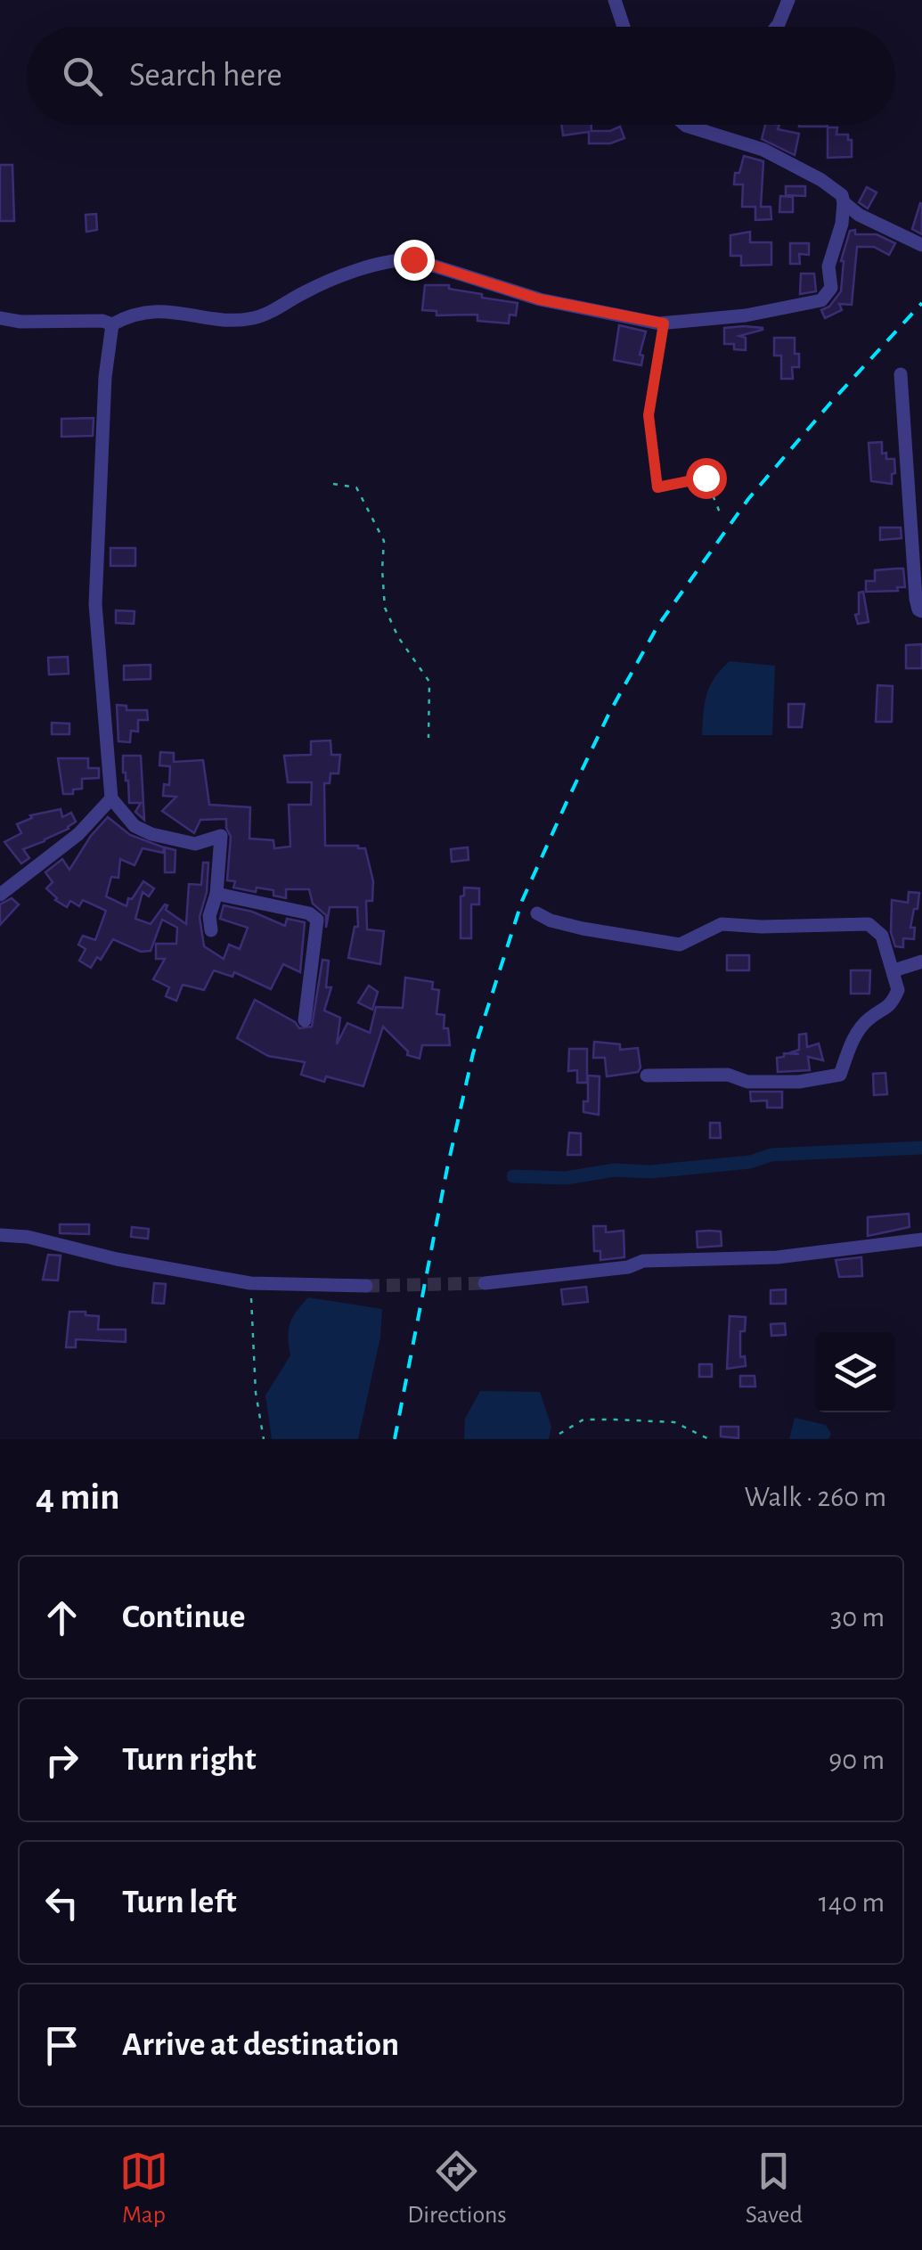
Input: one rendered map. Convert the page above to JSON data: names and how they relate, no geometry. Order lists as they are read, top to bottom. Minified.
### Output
{"page":{"search":"Search here","heading":["4 min","Walk · 260 m"],"list":[["Continue","30 m"],["Turn right","90 m"],["Turn left","140 m"],"Arrive at destination"],"nav":["Map","Directions","Saved"]}}
